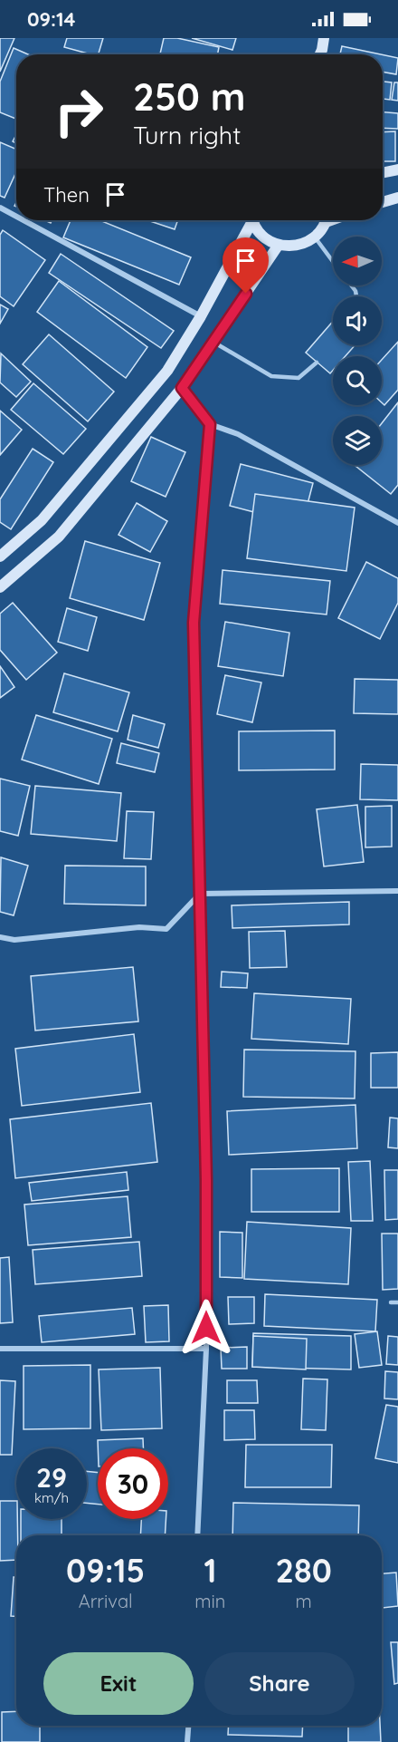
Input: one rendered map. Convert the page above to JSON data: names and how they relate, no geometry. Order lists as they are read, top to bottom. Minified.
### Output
{"north":"left","page":{"status":"09:14","turn":["250 m","Turn right"],"then":"Then","speed":"29 km/h","limit":"30","eta":["09:15","Arrival","1","min","280","m"],"buttons":["Exit","Share"]}}
